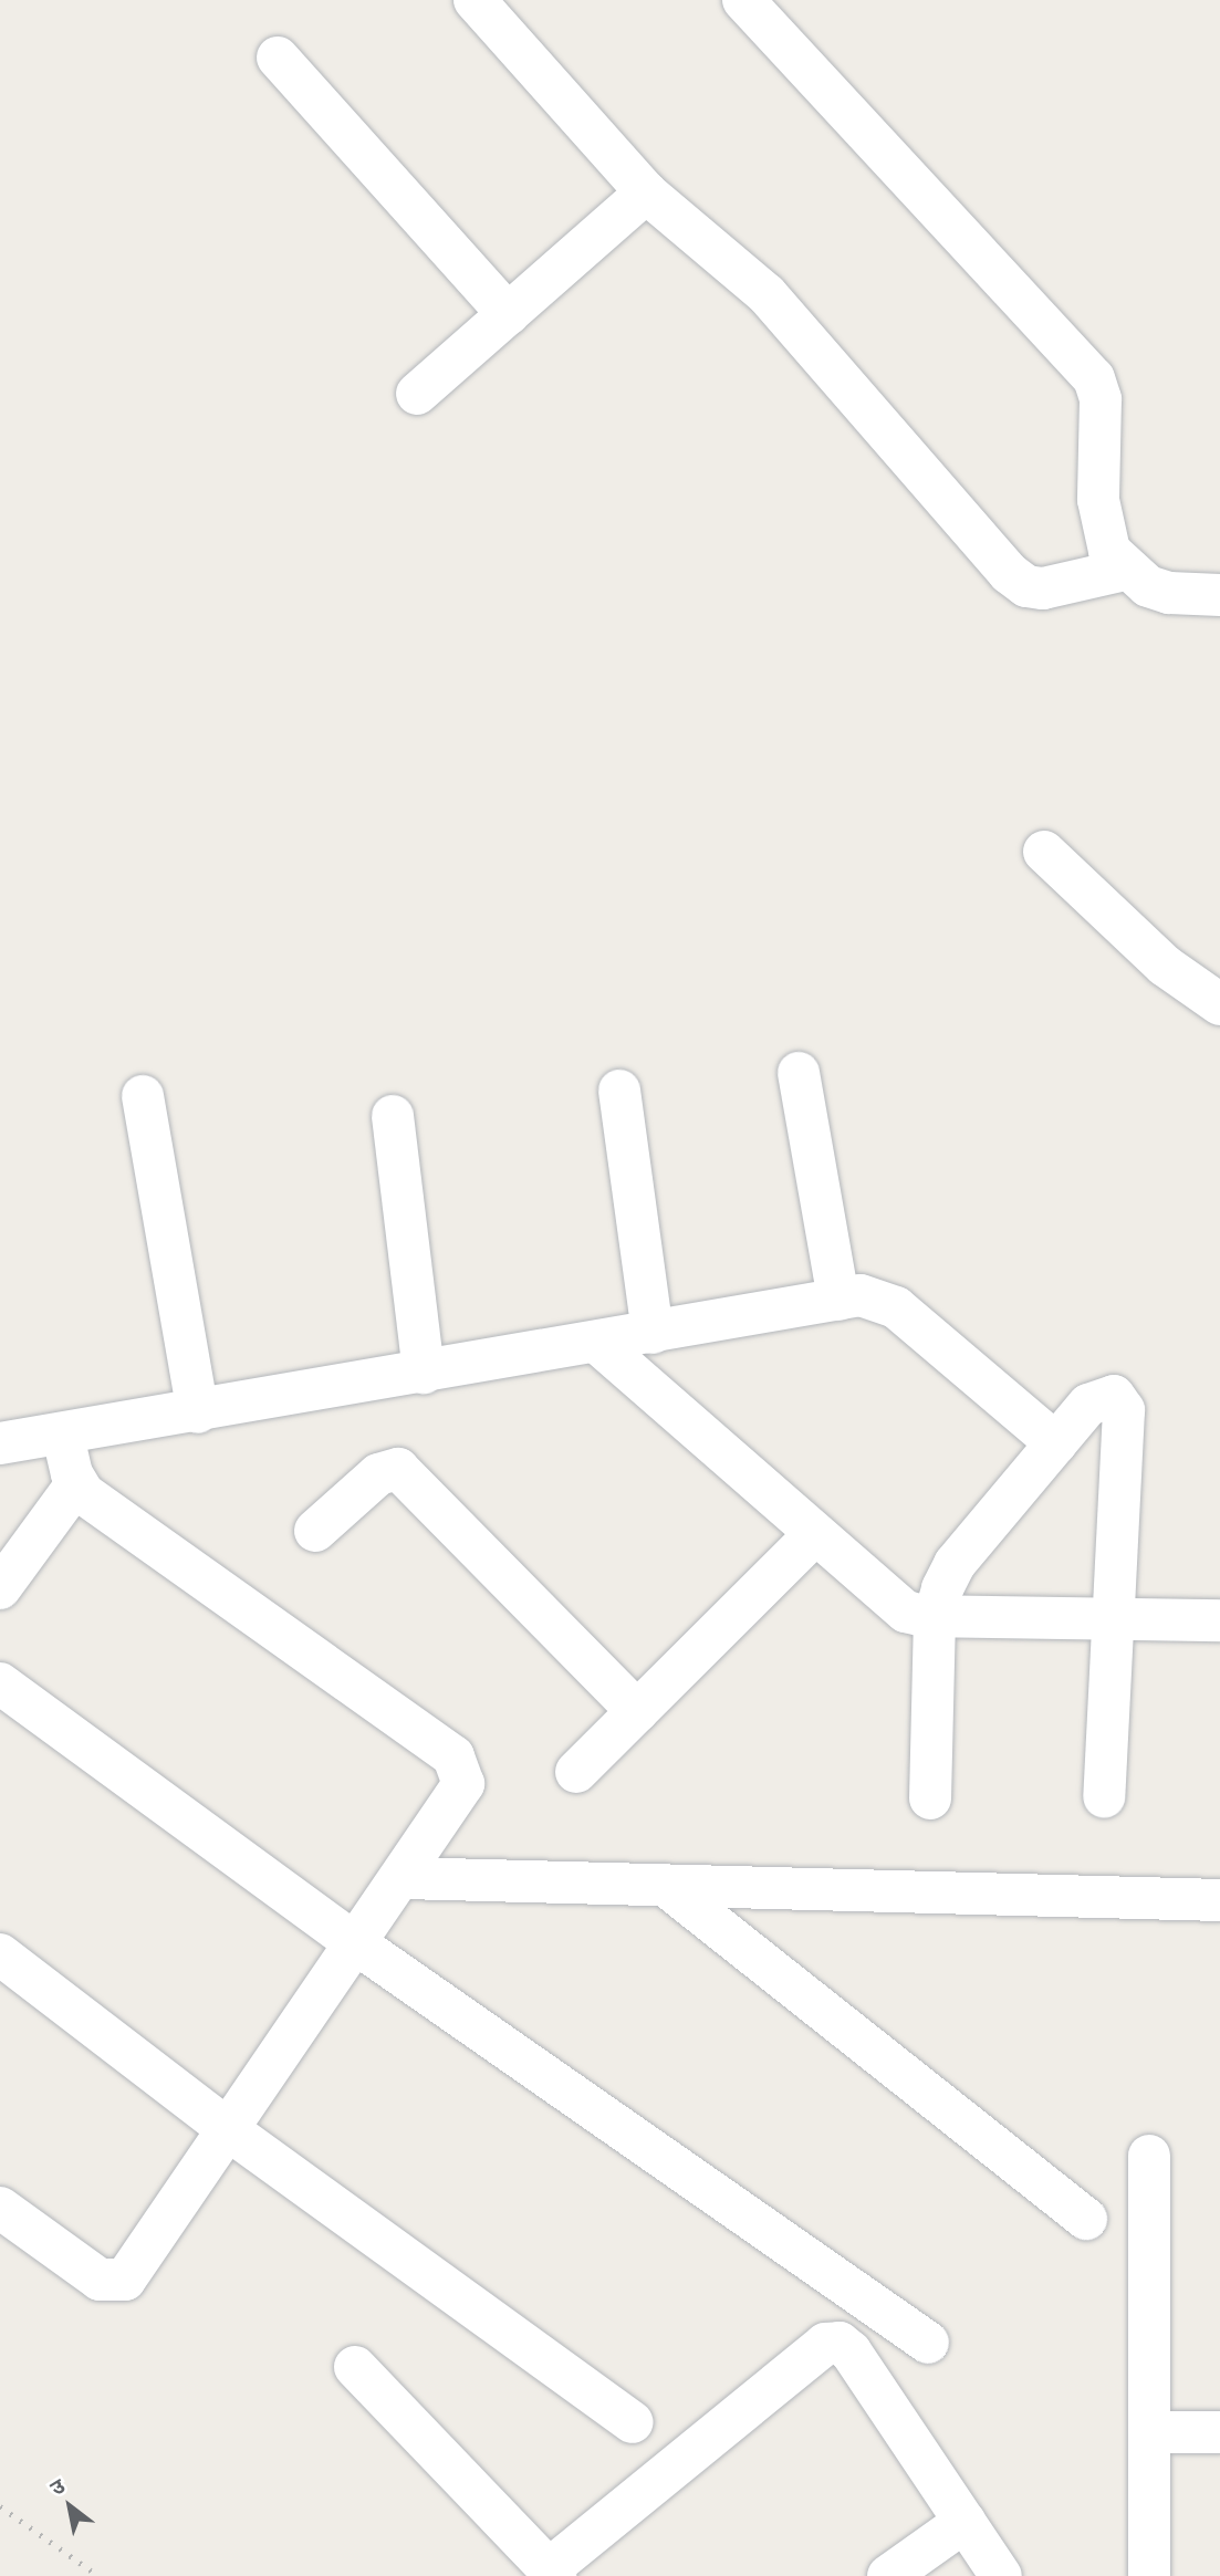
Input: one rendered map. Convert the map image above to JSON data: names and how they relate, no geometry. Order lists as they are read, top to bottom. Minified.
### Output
{"north":"top left"}
